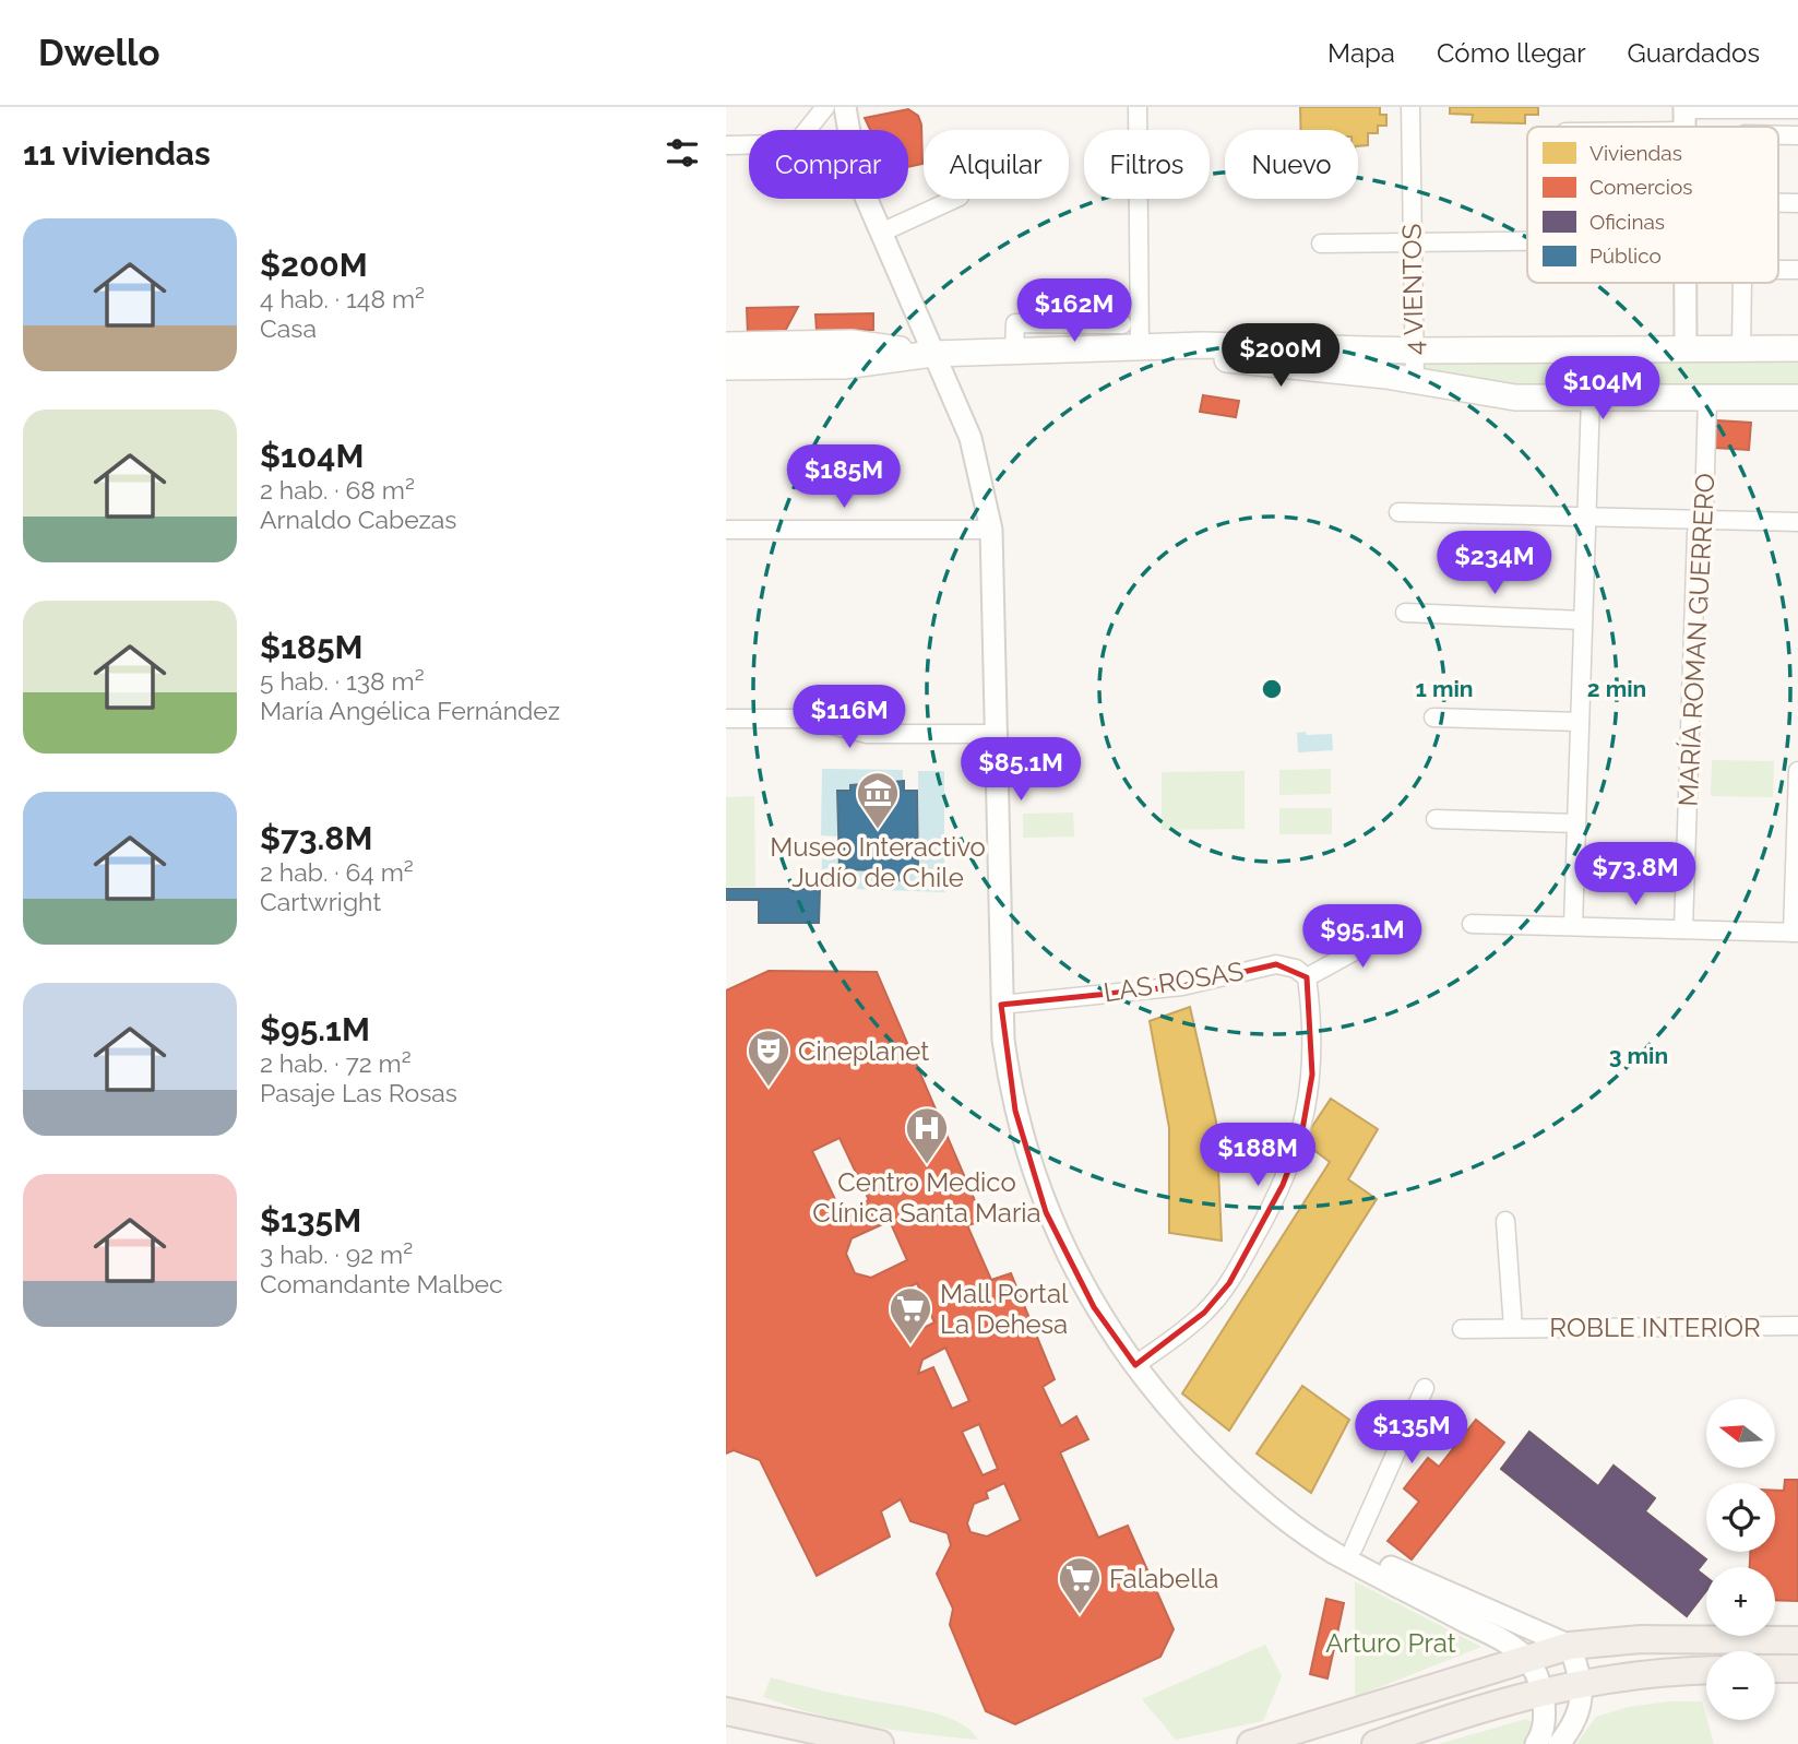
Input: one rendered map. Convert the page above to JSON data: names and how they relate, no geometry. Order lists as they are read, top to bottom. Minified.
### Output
{"streets":{"street":["4 VIENTOS","MARÍA ROMAN GUERRERO","LAS ROSAS","ROBLE INTERIOR"]},"parks":["Arturo Prat"],"places":{"museum":["Museo Interactivo Judío de Chile"],"theatre":["Cineplanet"],"hospital":["Centro Medico Clínica Santa Maria"],"supermarket":["Mall Portal La Dehesa","Falabella"]},"legend":["Viviendas","Comercios","Oficinas","Público"],"north":"left","page":{"header":"Dwello","nav":["Mapa","Cómo llegar","Guardados"],"heading":"11 viviendas","chip":["Comprar","Alquilar","Filtros","Nuevo"],"list":[{"name":"$200M","note":"4 hab. · 148 m² · Casa"},{"name":"$104M","note":"2 hab. · 68 m² · Arnaldo Cabezas"},{"name":"$185M","note":"5 hab. · 138 m² · María Angélica Fernández"},{"name":"$73.8M","note":"2 hab. · 64 m² · Cartwright"},{"name":"$95.1M","note":"2 hab. · 72 m² · Pasaje Las Rosas"},{"name":"$135M","note":"3 hab. · 92 m² · Comandante Malbec"}],"price":["$162M","$200M","$104M","$185M","$234M","$116M","$85.1M","$73.8M","$95.1M","$188M","$135M"],"map_buttons":["+","−"]},"rings":["1 min","2 min","3 min"]}
